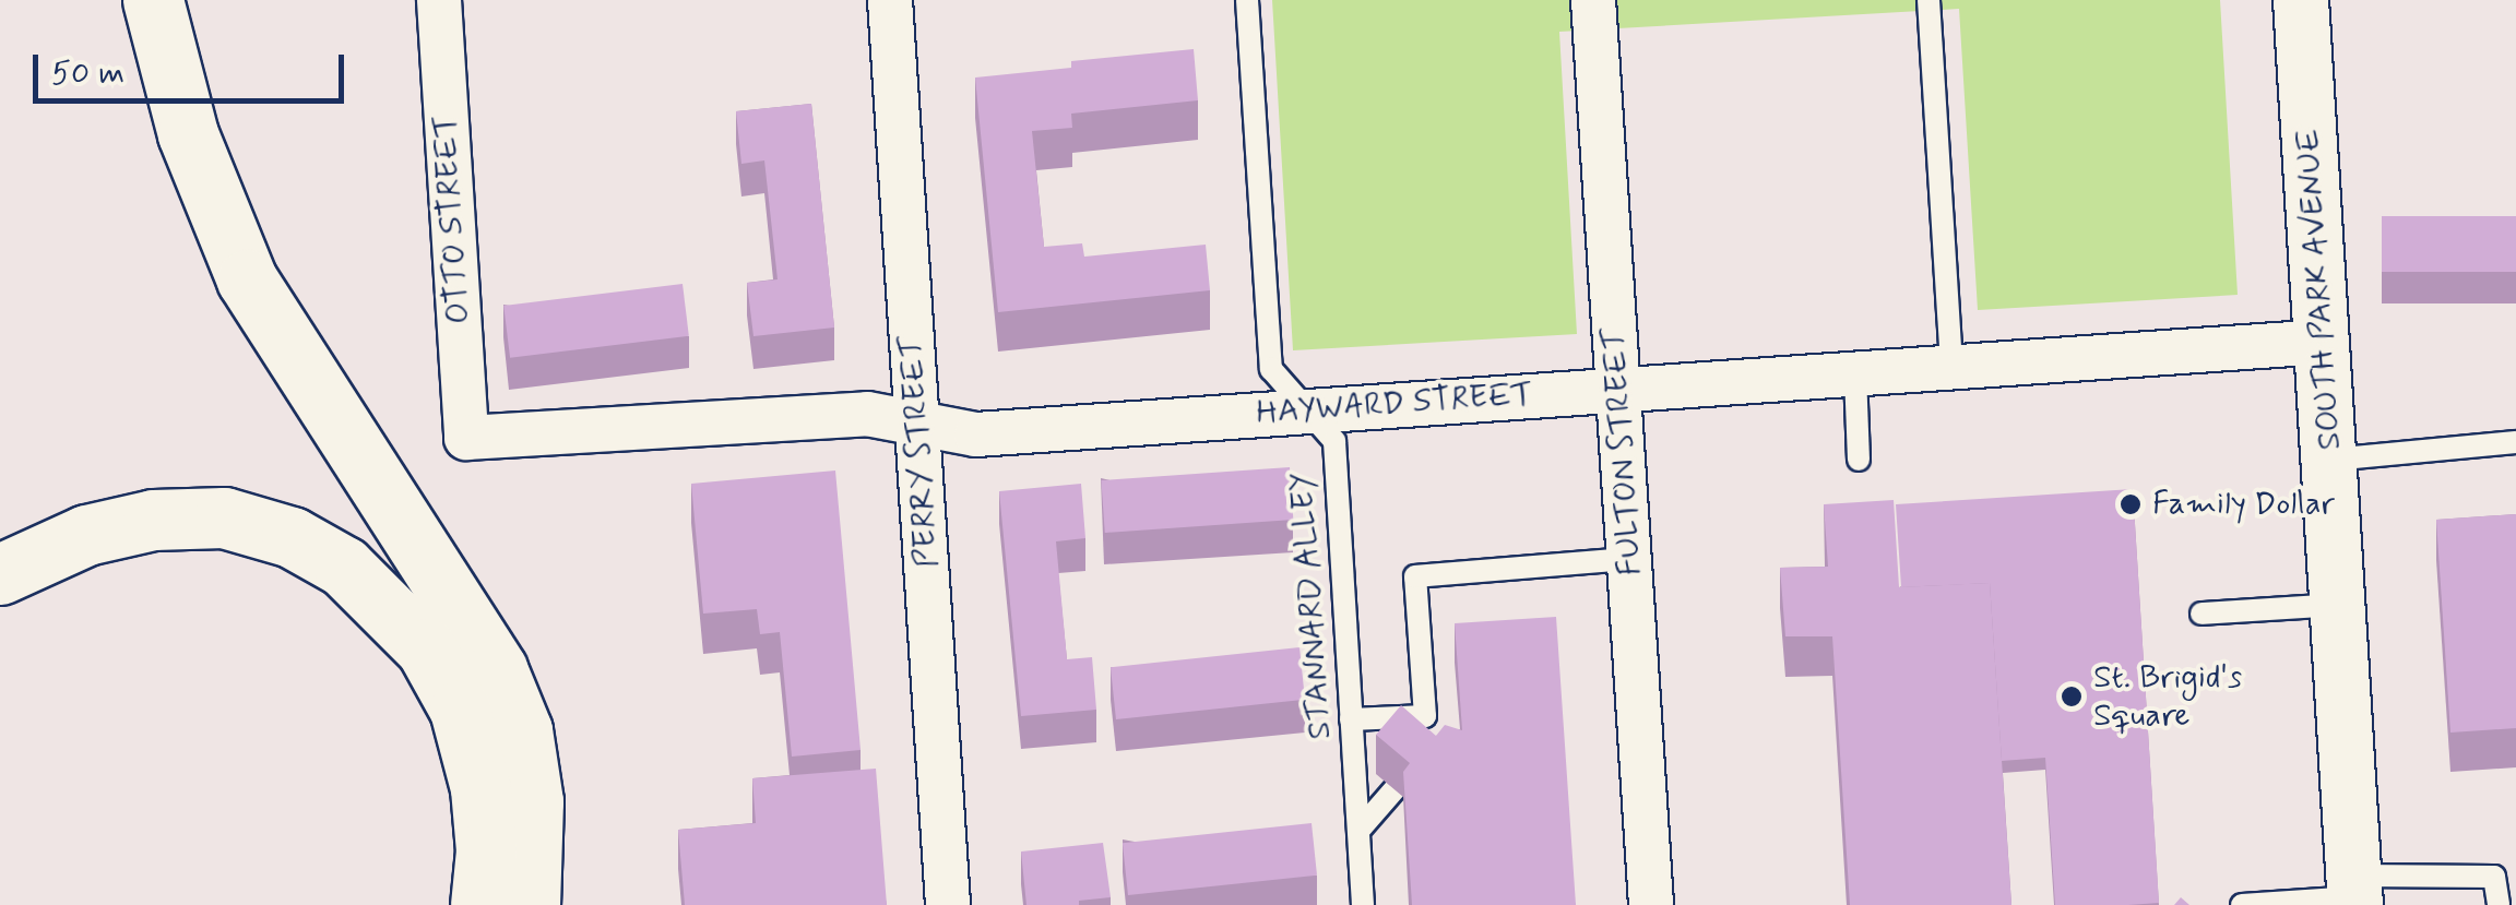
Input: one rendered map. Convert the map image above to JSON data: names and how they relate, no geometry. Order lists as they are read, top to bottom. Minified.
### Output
{"streets":{"street":["OTTO STREET","SOUTH PARK AVENUE","HAYWARD STREET","PERRY STREET","FULTON STREET"],"lane":["STANNARD ALLEY"]},"crossings":[["OTTO STREET","HAYWARD STREET"],["SOUTH PARK AVENUE","HAYWARD STREET"],["HAYWARD STREET","PERRY STREET"],["HAYWARD STREET","FULTON STREET"],["HAYWARD STREET","STANNARD ALLEY"]],"places":["Family Dollar","St. Brigid's Square"],"scale_bar":"50 m"}
